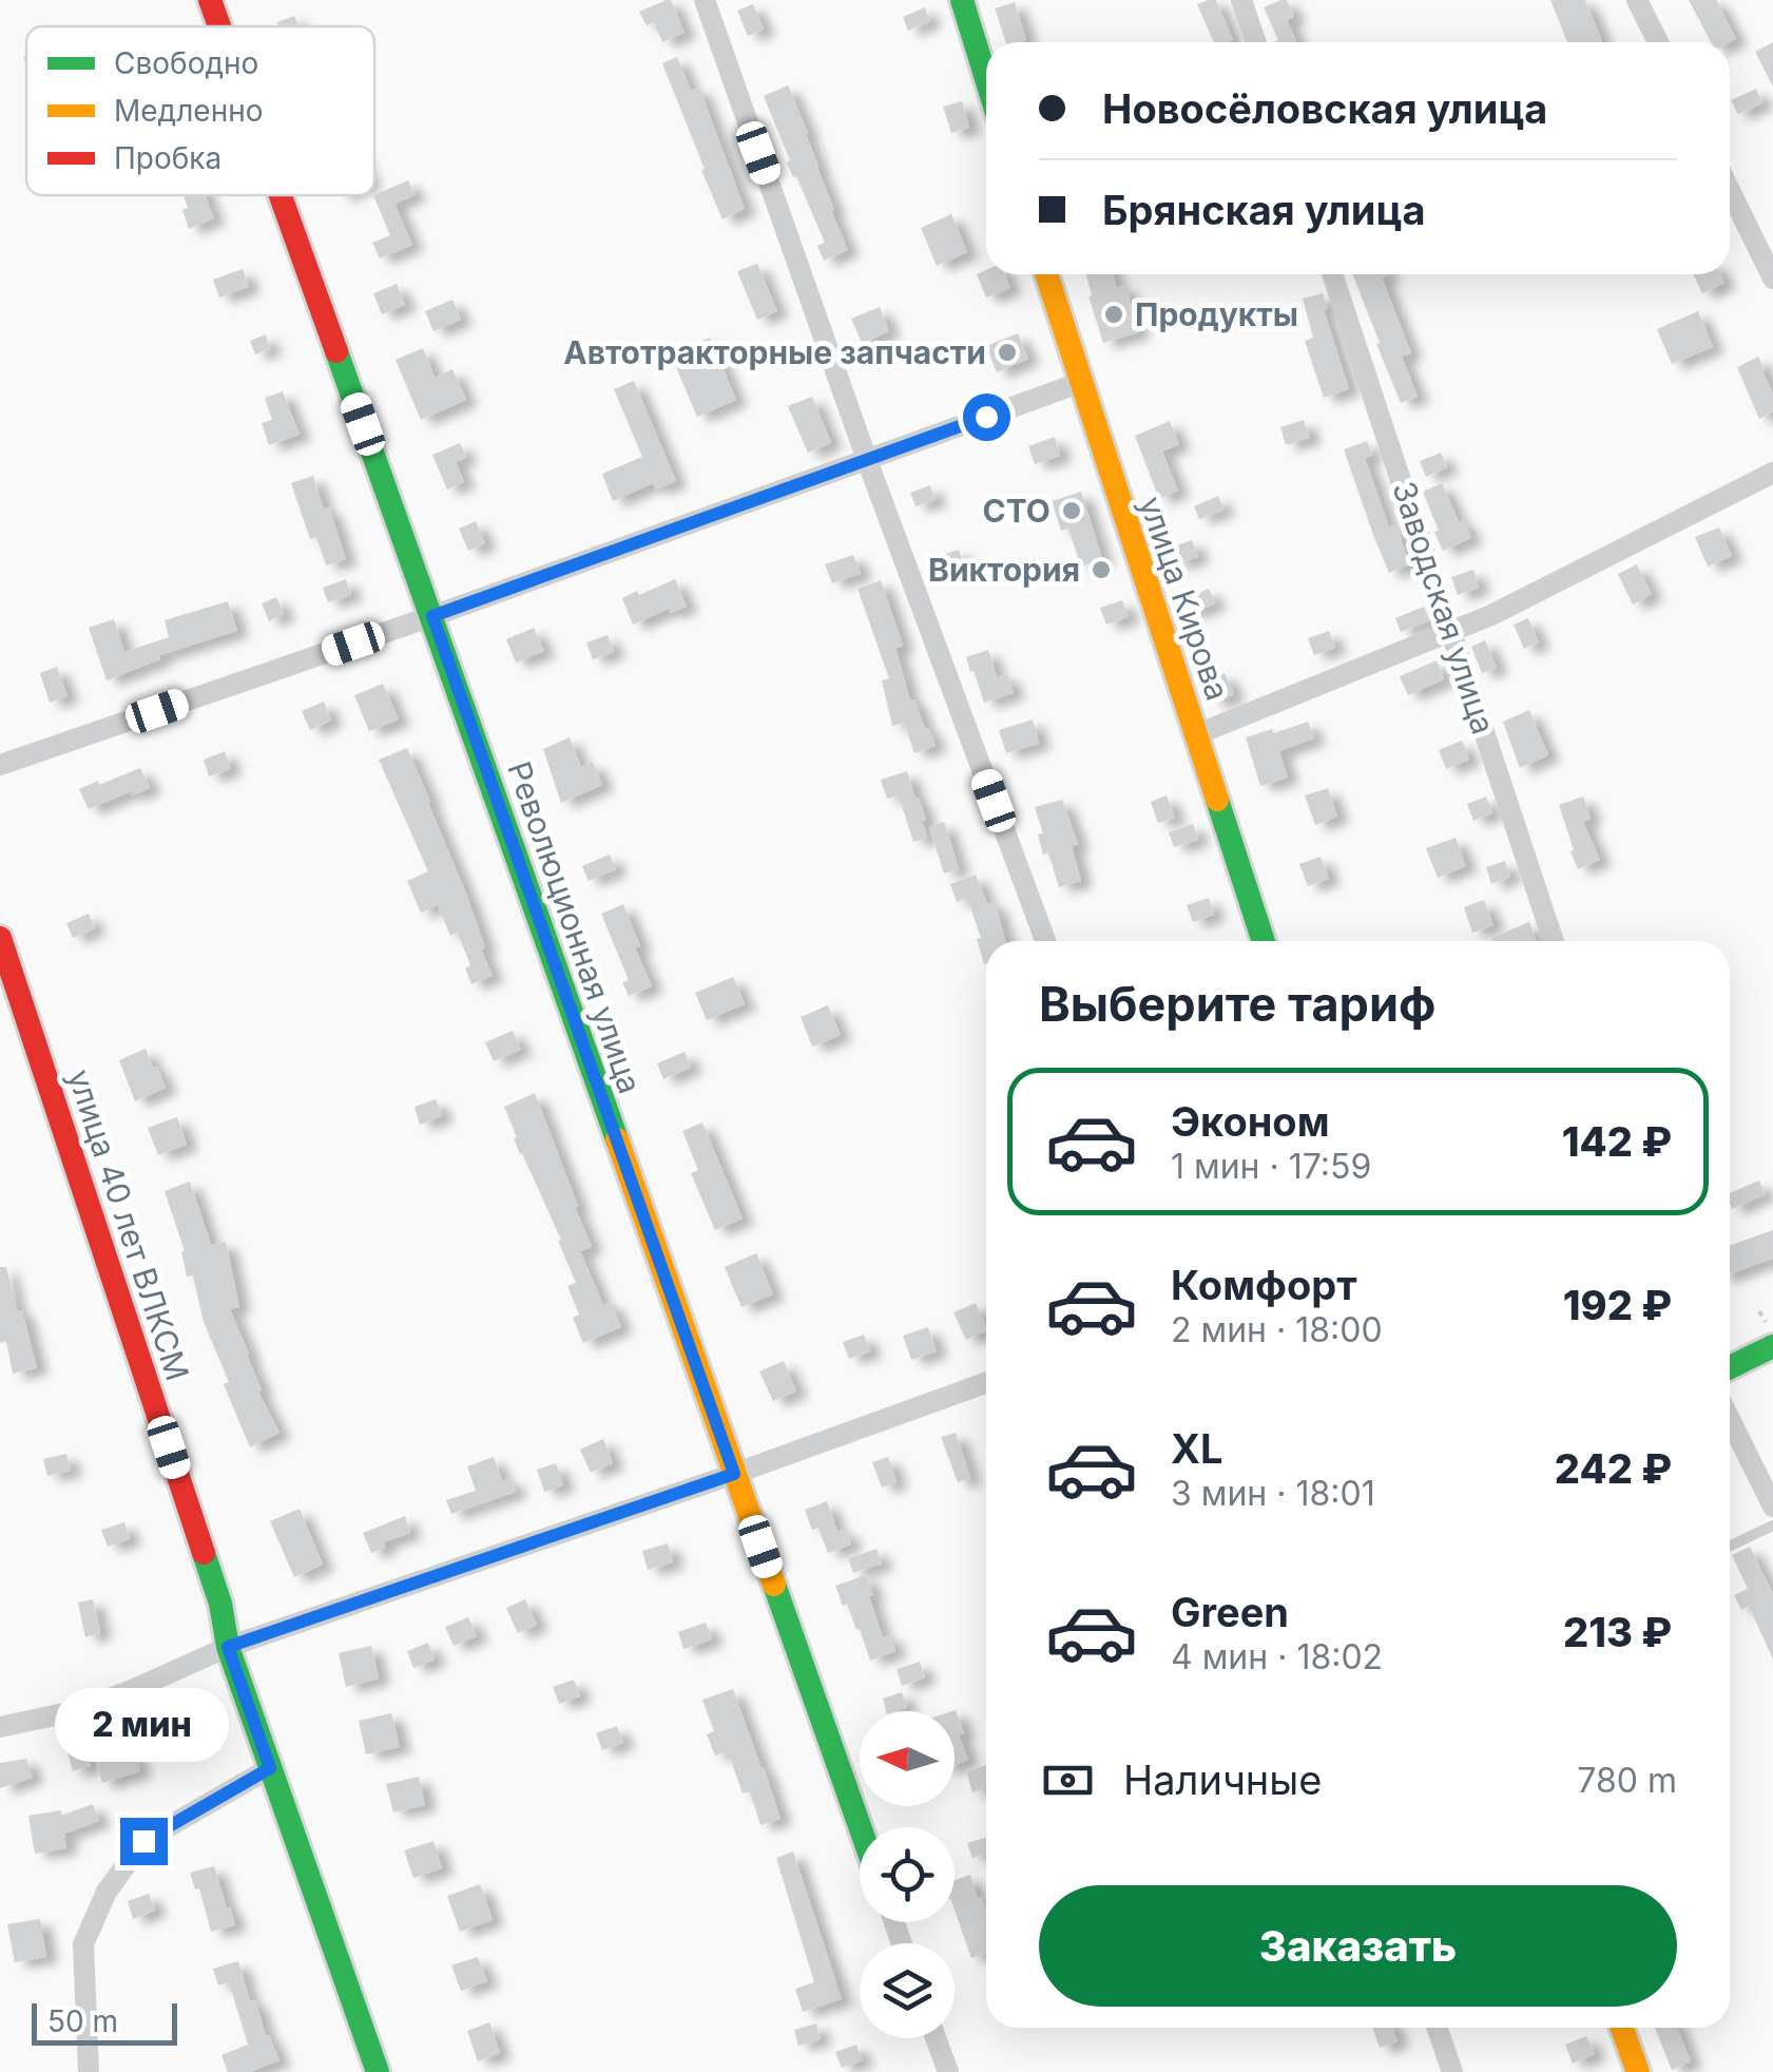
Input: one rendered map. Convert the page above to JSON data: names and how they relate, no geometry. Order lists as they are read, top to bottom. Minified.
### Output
{"streets":{"street":["улица Кирова","Заводская улица","Революционная улица","улица 40 лет ВЛКСМ"]},"places":["Продукты","Автотракторные запчасти","СТО","Виктория"],"legend":["Свободно","Медленно","Пробка"],"scale_bar":"50 m","north":"left","page":{"banner":["Новосёловская улица","Брянская улица"],"heading":"Выберите тариф","list":[{"name":"Эконом","note":"1 мин · 17:59","value":"142 ₽"},{"name":"Комфорт","note":"2 мин · 18:00","value":"192 ₽"},{"name":"XL","note":"3 мин · 18:01","value":"242 ₽"},{"name":"Green","note":"4 мин · 18:02","value":"213 ₽"}],"bubble":"2 мин","pay":["Наличные","780 m"],"buttons":"Заказать","scale":"50 m"}}
